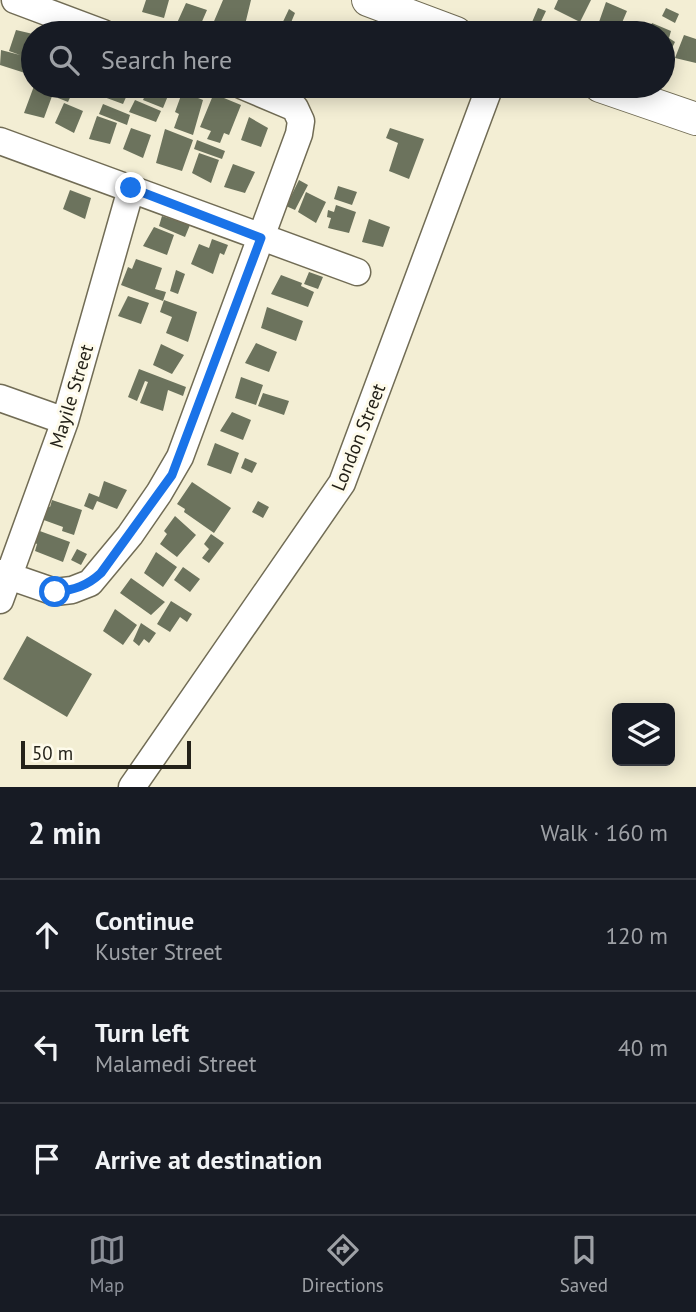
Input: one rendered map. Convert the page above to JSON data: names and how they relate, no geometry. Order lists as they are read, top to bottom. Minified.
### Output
{"streets":{"street":["Mayile Street","London Street"]},"scale_bar":"50 m","page":{"search":"Search here","scale":"50 m","heading":["2 min","Walk · 160 m"],"list":[["Continue","Kuster Street","120 m"],["Turn left","Malamedi Street","40 m"],"Arrive at destination"],"nav":["Map","Directions","Saved"]}}
